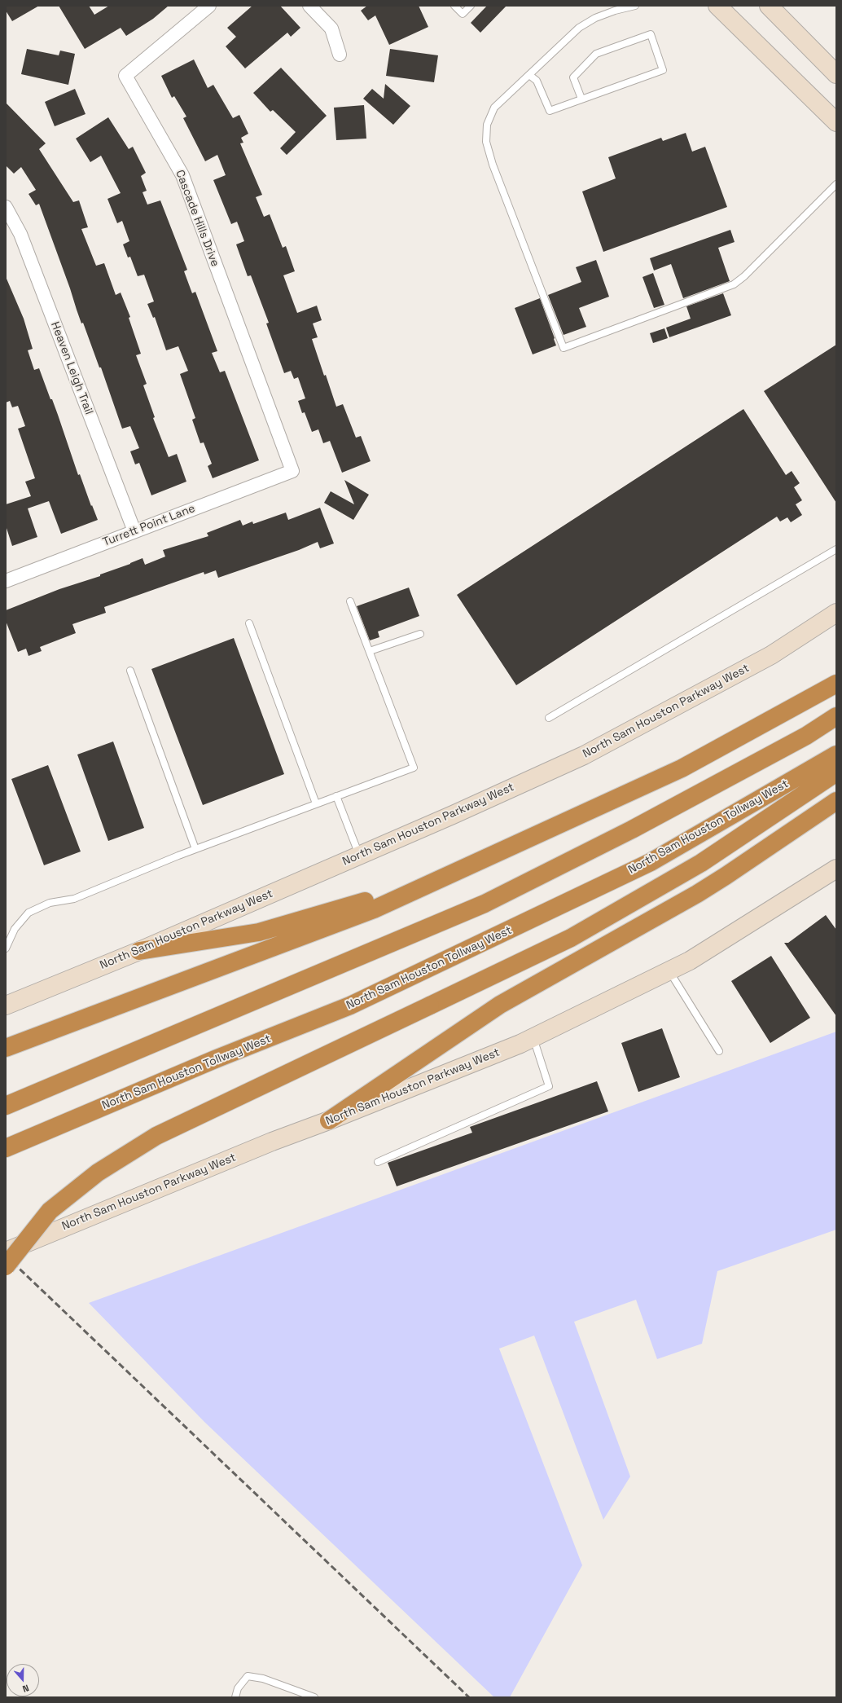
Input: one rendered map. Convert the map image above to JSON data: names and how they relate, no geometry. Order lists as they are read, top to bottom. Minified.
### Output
{"streets":{"highway":["North Sam Houston Tollway West"],"main road":["North Sam Houston Parkway West"],"street":["Cascade Hills Drive","Heaven Leigh Trail","Turrett Point Lane"]},"crossings":[["Cascade Hills Drive","Turrett Point Lane"],["Heaven Leigh Trail","Turrett Point Lane"]],"north":"bottom"}
